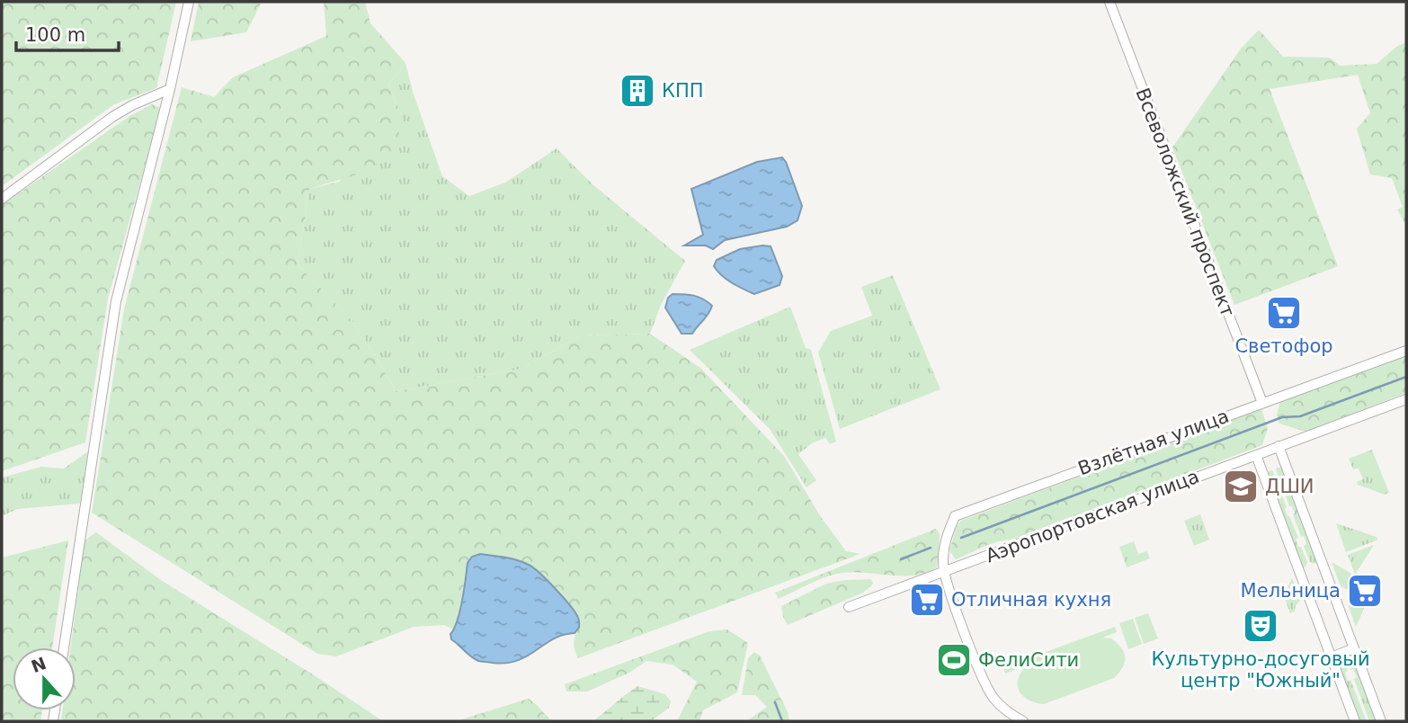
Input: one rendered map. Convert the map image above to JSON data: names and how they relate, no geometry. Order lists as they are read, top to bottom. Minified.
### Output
{"streets":{"street":["Всеволожский проспект","Взлётная улица","Аэропортовская улица"]},"crossings":[["Всеволожский проспект","Взлётная улица"],["Взлётная улица","Аэропортовская улица"]],"places":{"building":["КПП"],"supermarket":["Светофор","Мельница","Отличная кухня"],"school or university":["ДШИ"],"theatre":["Культурно-досуговый центр \"Южный\""],"sports":["ФелиСити"]},"scale_bar":"100 m","north":"top"}
